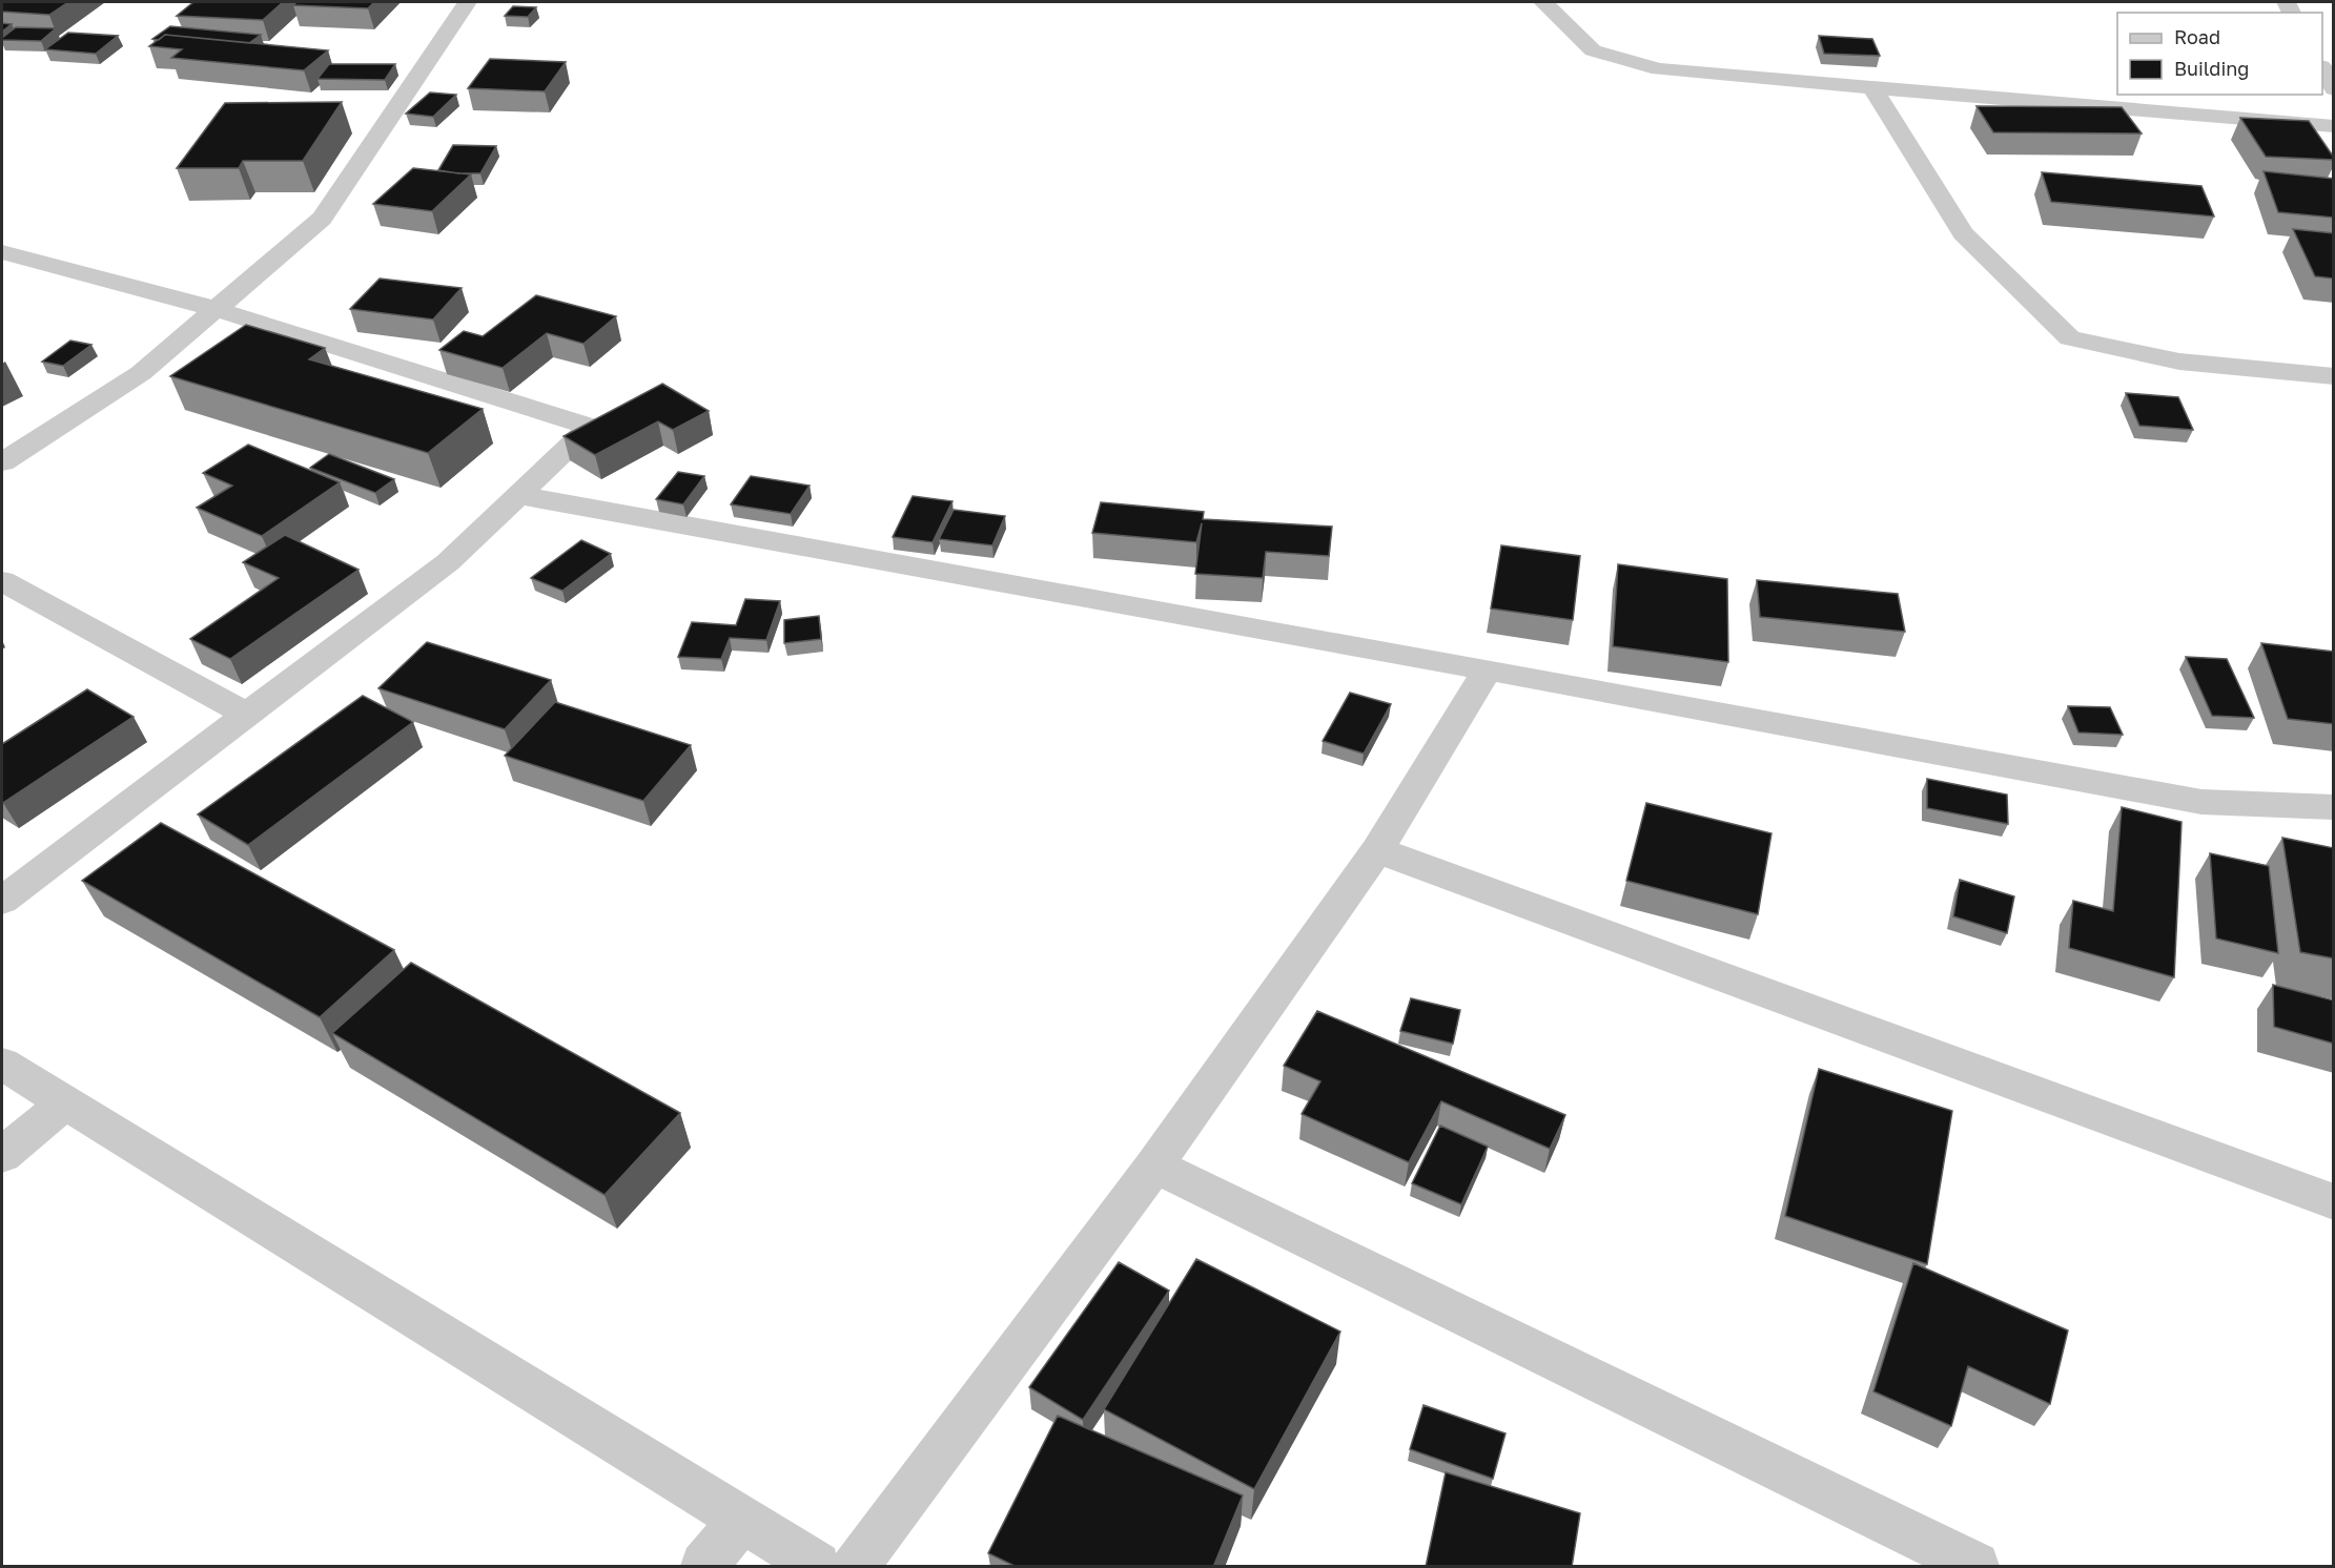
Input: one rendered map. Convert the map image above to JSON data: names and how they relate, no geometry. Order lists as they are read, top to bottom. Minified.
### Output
{"legend":["Road","Building"]}
